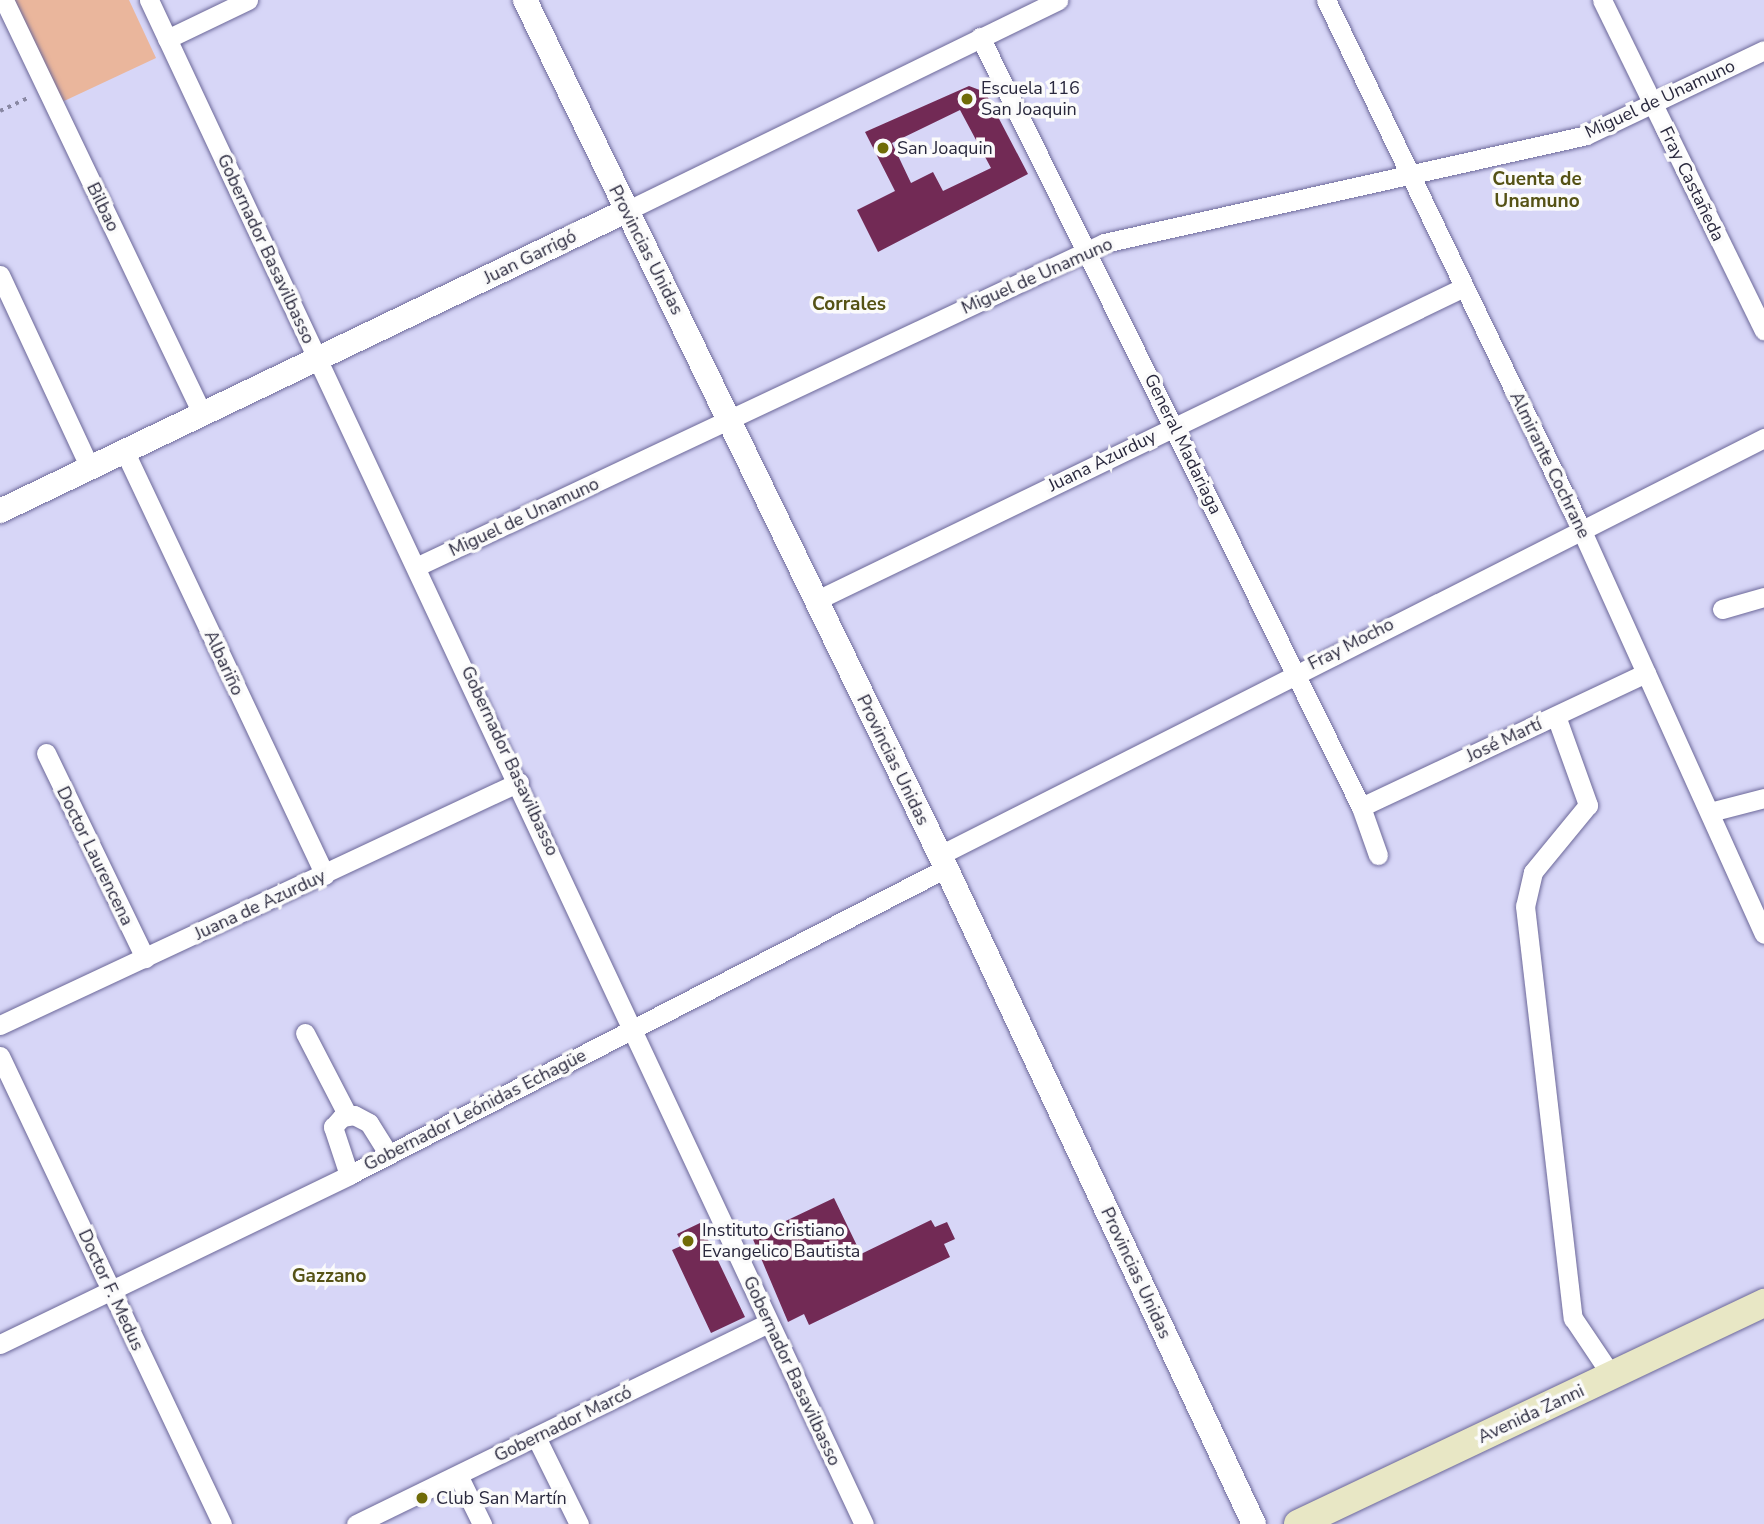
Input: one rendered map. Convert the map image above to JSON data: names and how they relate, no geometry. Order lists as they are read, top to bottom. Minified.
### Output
{"streets":{"main road":["Avenida Zanni"],"street":["Miguel de Unamuno","Fray Castañeda","Bilbao","Gobernador Basavilbasso","Provincias Unidas","Juan Garrigó","General Madariaga","Juana Azurduy","Almirante Cochrane","Fray Mocho","Albariño","José Martí","Doctor Laurencena","Juana de Azurduy","Gobernador Leónidas Echagüe","Doctor F. Medus","Gobernador Marcó"]},"crossings":[["Miguel de Unamuno","Fray Castañeda"],["Miguel de Unamuno","Gobernador Basavilbasso"],["Miguel de Unamuno","Provincias Unidas"],["Miguel de Unamuno","General Madariaga"],["Miguel de Unamuno","Almirante Cochrane"],["Bilbao","Juan Garrigó"],["Gobernador Basavilbasso","Juan Garrigó"],["Gobernador Basavilbasso","Juana de Azurduy"],["Gobernador Basavilbasso","Gobernador Leónidas Echagüe"],["Gobernador Basavilbasso","Gobernador Marcó"],["Provincias Unidas","Juan Garrigó"],["Provincias Unidas","Juana Azurduy"],["Provincias Unidas","Fray Mocho"],["Provincias Unidas","Gobernador Leónidas Echagüe"],["Juan Garrigó","General Madariaga"],["Juan Garrigó","Albariño"],["General Madariaga","Juana Azurduy"],["General Madariaga","Fray Mocho"],["General Madariaga","José Martí"],["Juana Azurduy","Almirante Cochrane"],["Almirante Cochrane","Fray Mocho"],["Almirante Cochrane","José Martí"],["Fray Mocho","Gobernador Leónidas Echagüe"],["Albariño","Juana de Azurduy"],["Doctor Laurencena","Juana de Azurduy"],["Gobernador Leónidas Echagüe","Doctor F. Medus"]],"districts":["Cuenta de Unamuno","Corrales","Gazzano"],"places":["Escuela 116 San Joaquin","San Joaquin","Instituto Cristiano Evangelico Bautista","Club San Martín"]}
